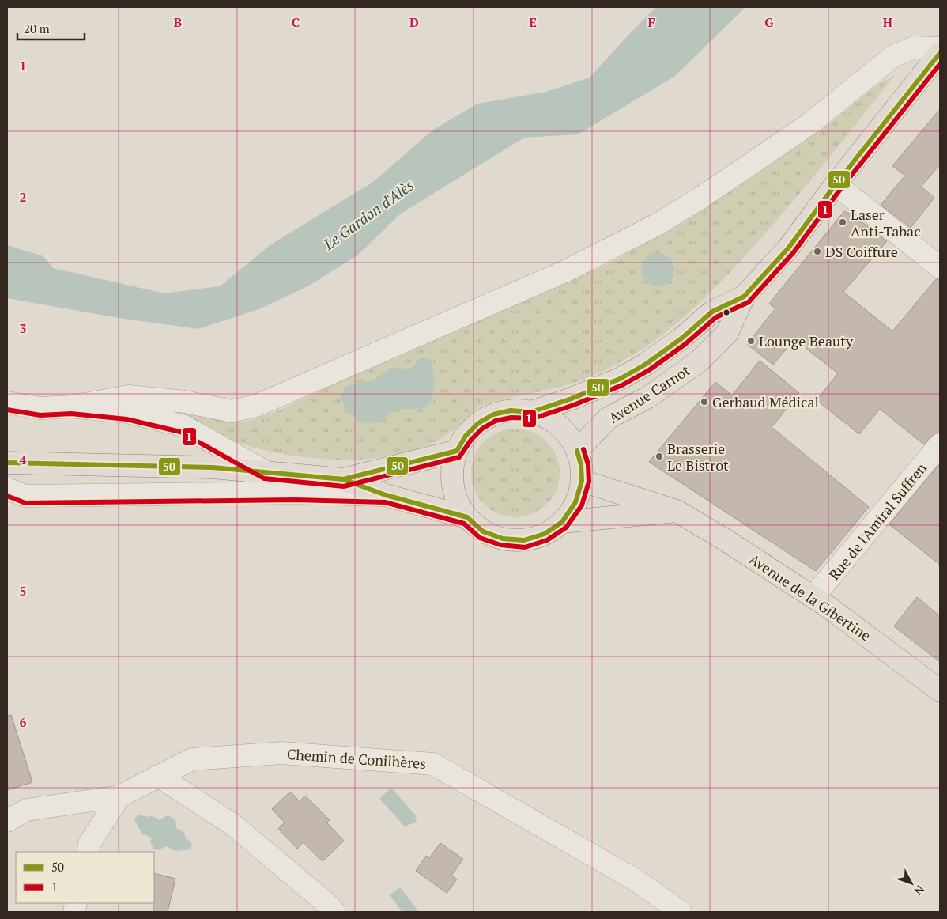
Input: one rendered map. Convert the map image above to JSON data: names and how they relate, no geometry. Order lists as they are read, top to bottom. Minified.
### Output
{"streets":{"main road":["Avenue Carnot","Avenue de la Gibertine"],"street":["Rue de l'Amiral Suffren","Chemin de Conilhères"]},"crossings":[["Avenue Carnot","Avenue de la Gibertine"],["Rue de l'Amiral Suffren","Avenue de la Gibertine"]],"water":["Le Gardon d'Alès"],"places":["Laser Anti-Tabac","DS Coiffure","Lounge Beauty","Gerbaud Médical","Brasserie Le Bistrot"],"lines":["transit line 50","transit line 1"],"legend":["50","1"],"scale_bar":"20 m","north":"bottom right","grid":{"columns":["B","C","D","E","F","G","H"],"rows":["1","2","3","4","5","6"]}}
